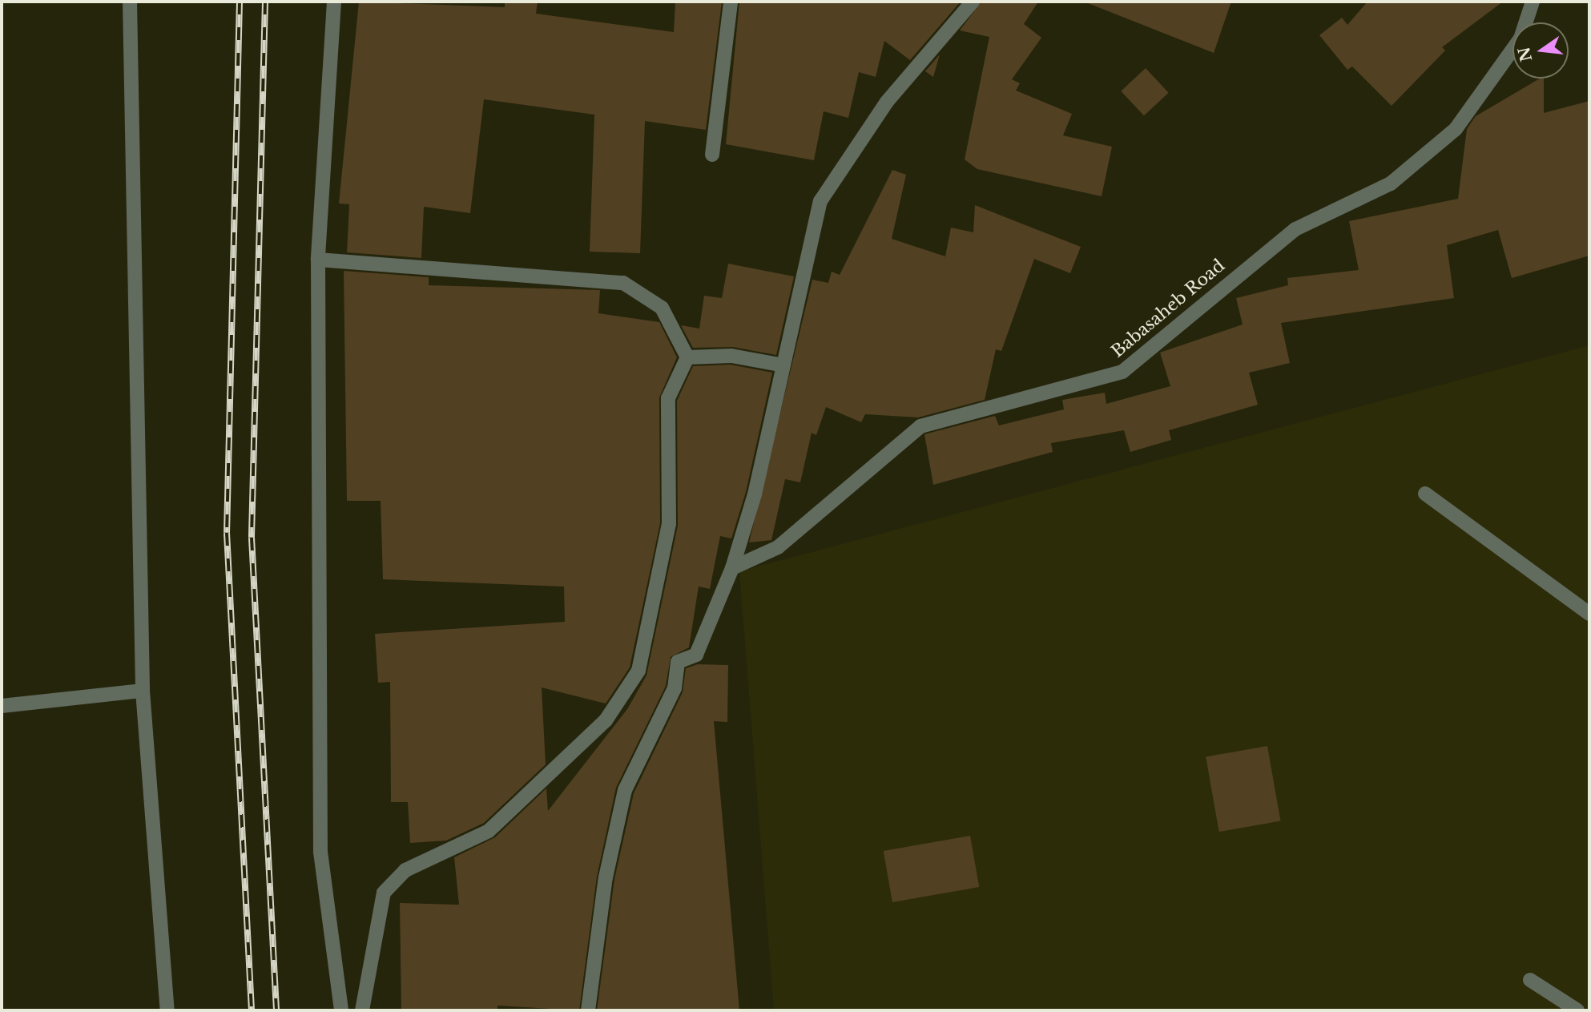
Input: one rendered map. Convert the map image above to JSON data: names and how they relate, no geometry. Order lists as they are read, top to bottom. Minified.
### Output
{"streets":{"street":["Babasaheb Road"]},"north":"left"}
